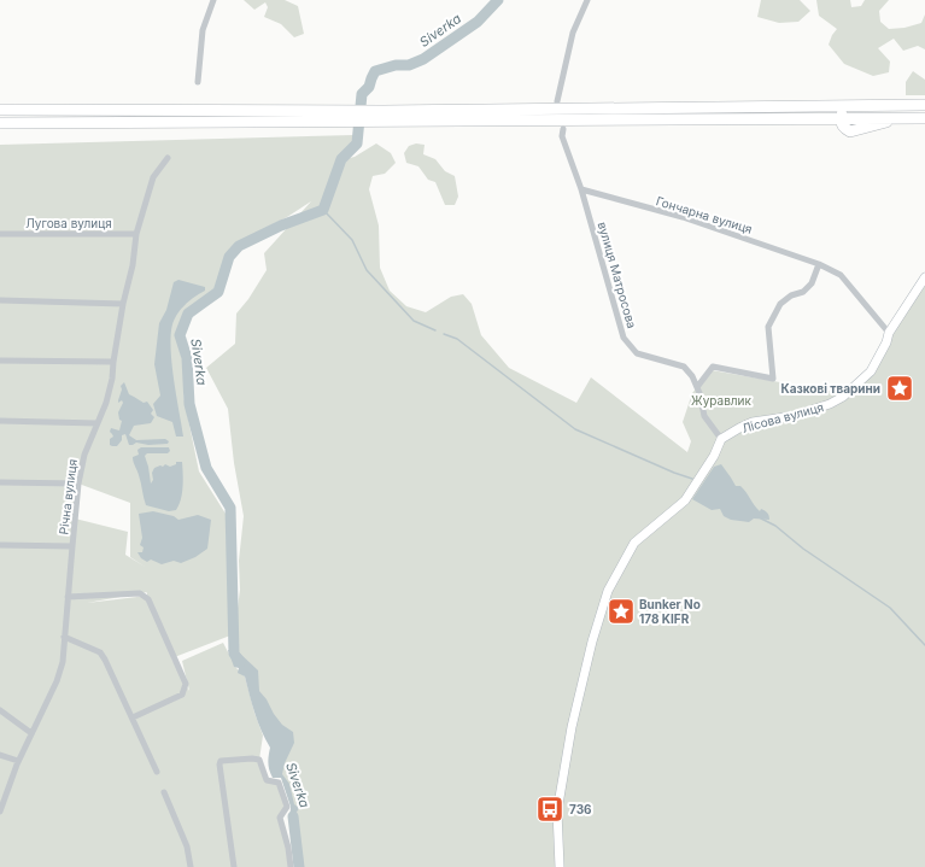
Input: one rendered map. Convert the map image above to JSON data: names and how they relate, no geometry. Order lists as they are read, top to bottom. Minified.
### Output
{"streets":{"street":["Гончарна вулиця","Лугова вулиця","вулиця Матросова","Лісова вулиця","Річна вулиця"]},"crossings":[["Гончарна вулиця","вулиця Матросова"],["Гончарна вулиця","Лісова вулиця"],["Лугова вулиця","Річна вулиця"],["вулиця Матросова","Лісова вулиця"]],"water":["Siverka"],"parks":["Журавлик"],"places":{"place":["Казкові тварини","Bunker No 178 KIFR"],"bus stop":["736"]}}
